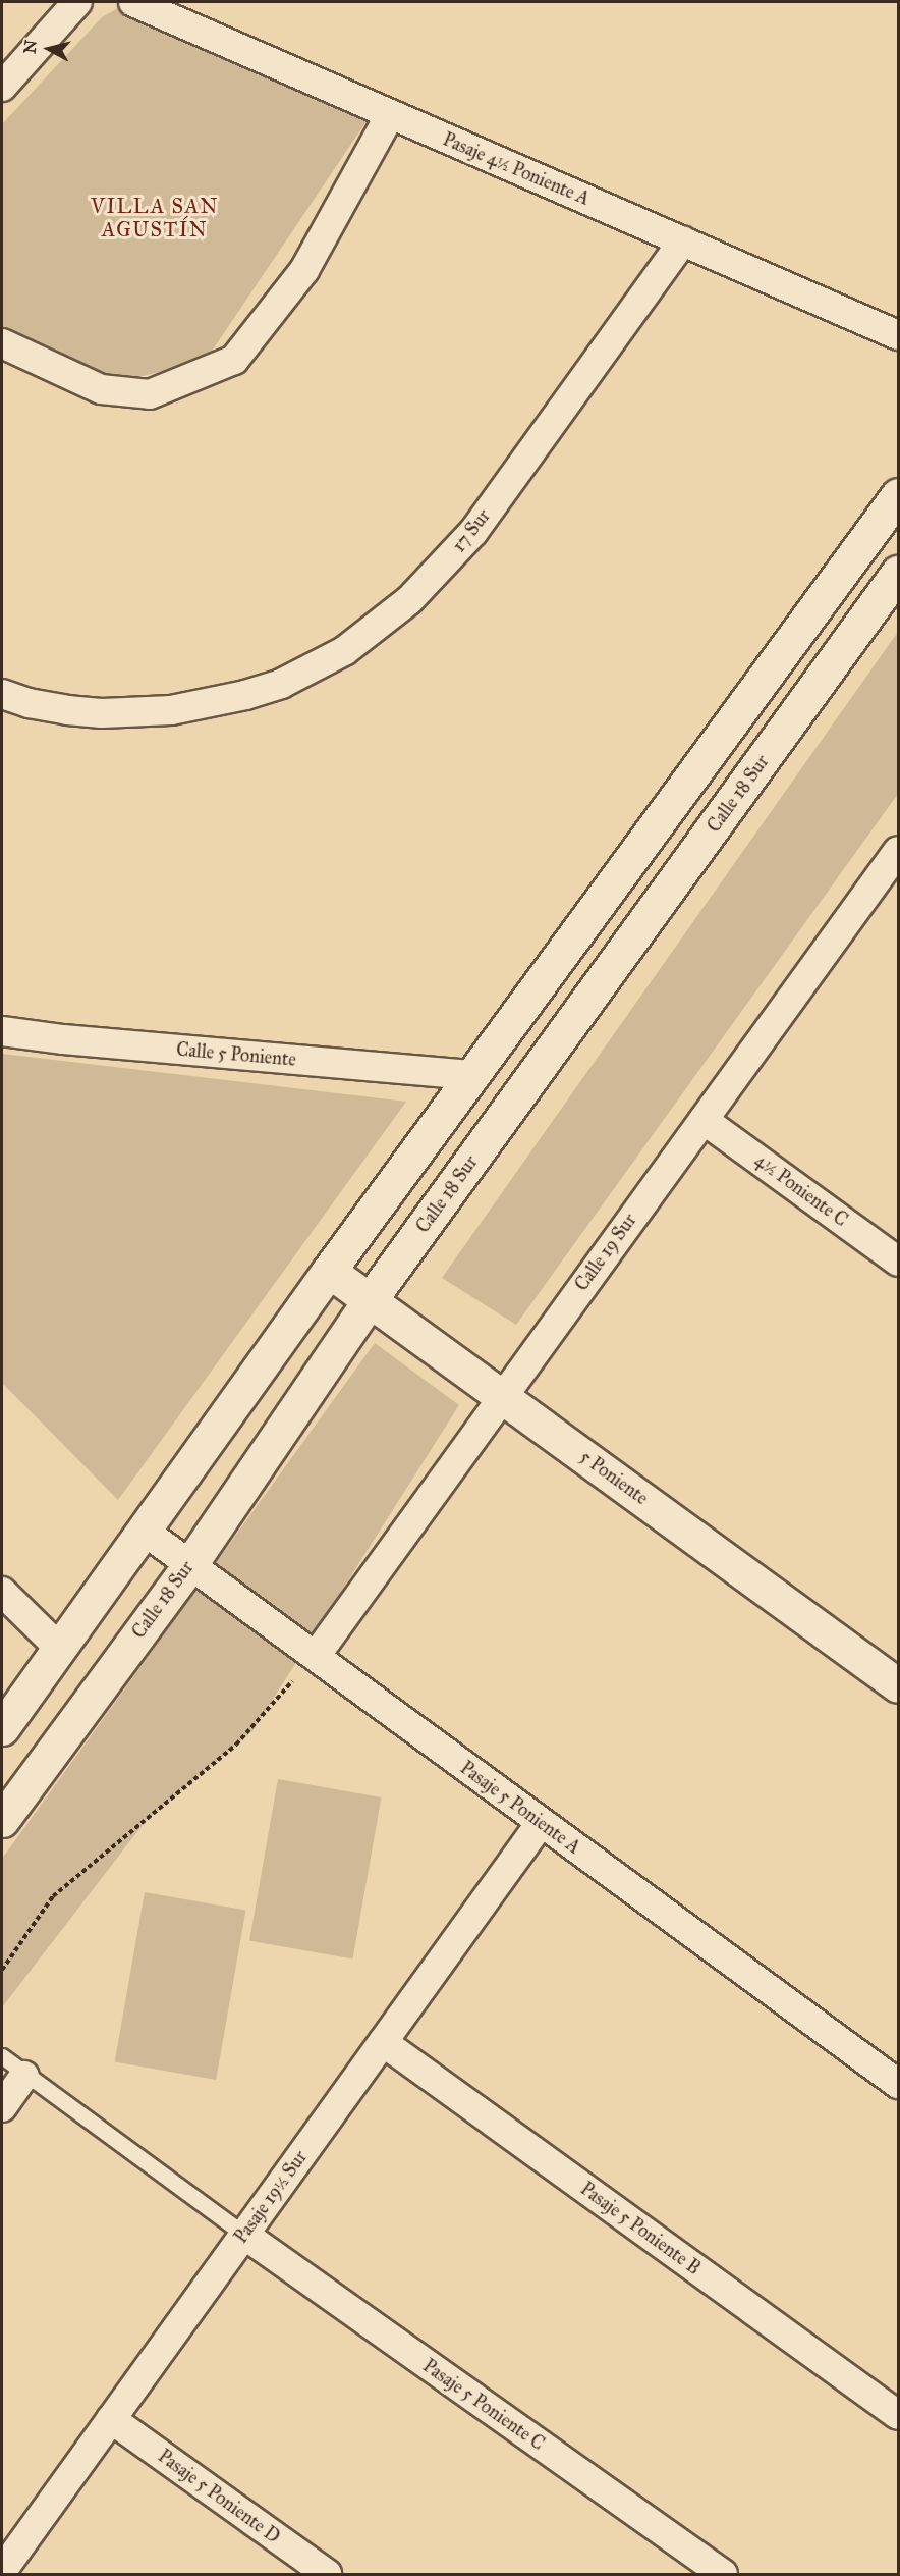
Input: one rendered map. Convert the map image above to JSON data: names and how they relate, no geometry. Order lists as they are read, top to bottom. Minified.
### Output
{"streets":{"main road":["Calle 18 Sur","5 Poniente"],"street":["Pasaje 4½ Poniente A","17 Sur","Calle 5 Poniente","4½ Poniente C","Calle 19 Sur","Pasaje 5 Poniente A","Pasaje 19½ Sur","Pasaje 5 Poniente B","Pasaje 5 Poniente C","Pasaje 5 Poniente D"]},"crossings":[["Pasaje 4½ Poniente A","17 Sur"],["Calle 18 Sur","5 Poniente"],["Calle 18 Sur","Pasaje 5 Poniente A"],["4½ Poniente C","Calle 19 Sur"],["Calle 19 Sur","5 Poniente"],["Calle 19 Sur","Pasaje 5 Poniente A"],["Pasaje 5 Poniente A","Pasaje 19½ Sur"],["Pasaje 19½ Sur","Pasaje 5 Poniente B"],["Pasaje 19½ Sur","Pasaje 5 Poniente C"],["Pasaje 19½ Sur","Pasaje 5 Poniente D"]],"districts":["VILLA SAN AGUSTÍN"],"north":"left"}
